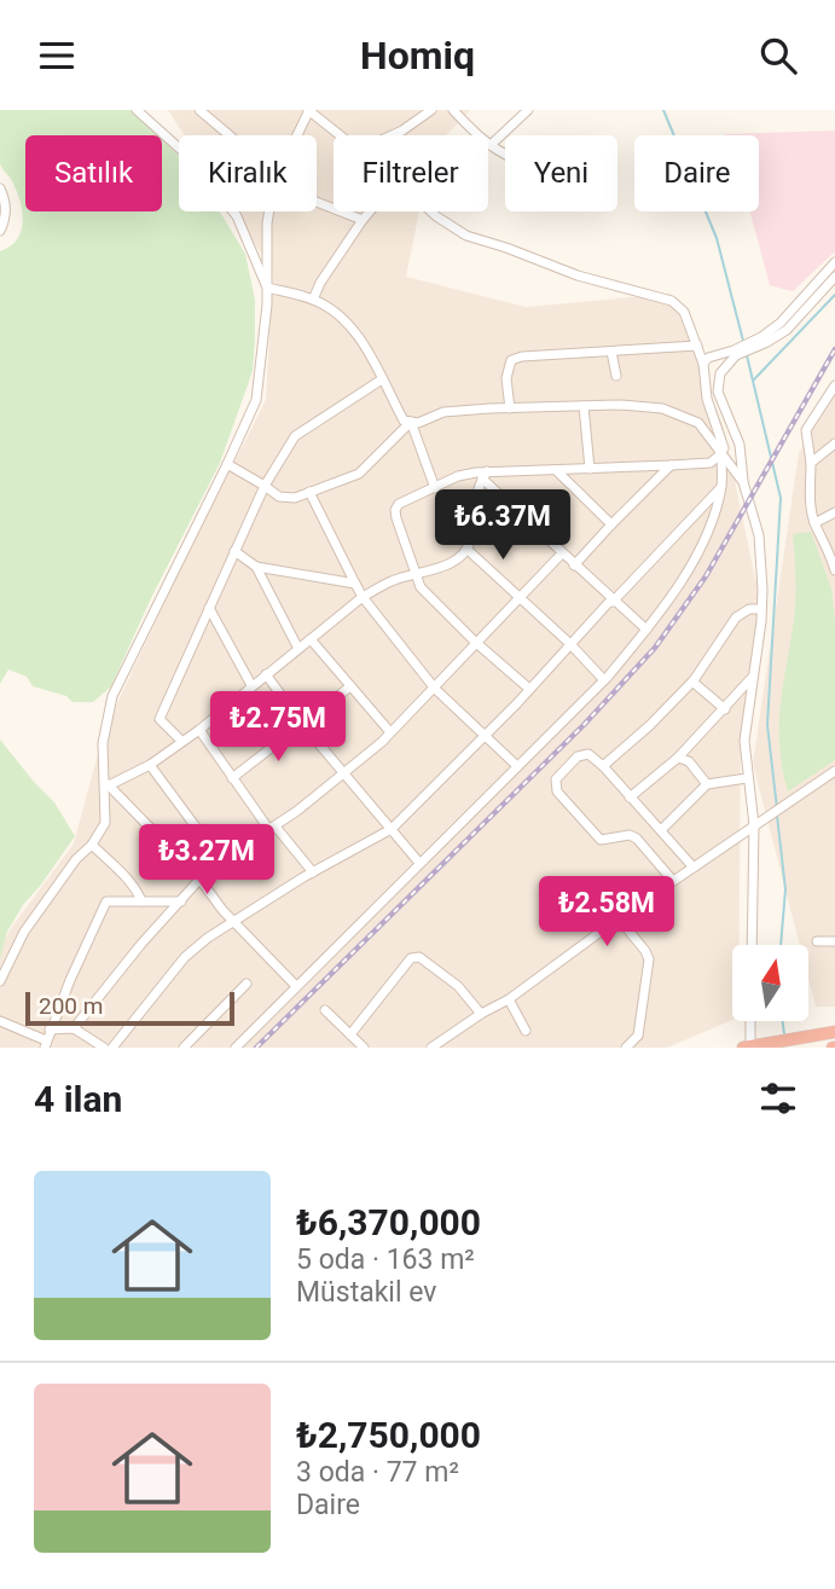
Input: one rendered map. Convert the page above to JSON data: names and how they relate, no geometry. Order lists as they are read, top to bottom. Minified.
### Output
{"scale_bar":"200 m","north":"top","page":{"header":"Homiq","chip":["Satılık","Kiralık","Filtreler","Yeni","Daire"],"price":["₺6.37M","₺2.75M","₺3.27M","₺2.58M"],"scale":"200 m","heading":"4 ilan","list":[{"name":"₺6,370,000","note":"5 oda · 163 m² · Müstakil ev"},{"name":"₺2,750,000","note":"3 oda · 77 m² · Daire"}]}}
